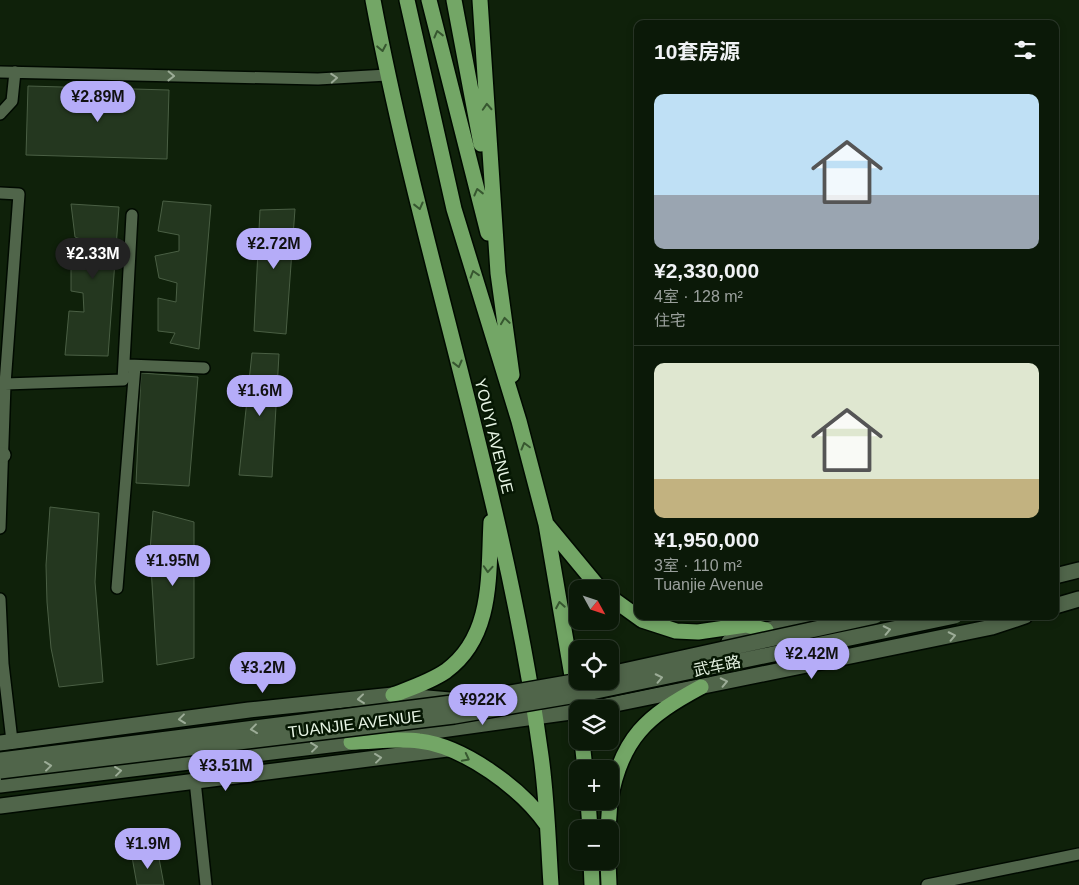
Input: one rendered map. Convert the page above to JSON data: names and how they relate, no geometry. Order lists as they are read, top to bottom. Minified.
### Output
{"streets":{"main road":["YOUYI AVENUE","武车路","TUANJIE AVENUE"]},"crossings":[["YOUYI AVENUE","TUANJIE AVENUE"]],"north":"bottom right","page":{"heading":"10套房源","list":[{"name":"¥2,330,000","note":"4室 · 128 m² · 住宅"},{"name":"¥1,950,000","note":"3室 · 110 m² · Tuanjie Avenue"}],"price":["¥2.89M","¥2.72M","¥2.33M","¥1.6M","¥1.95M","¥2.42M","¥3.2M","¥922K","¥3.51M","¥1.9M"],"map_buttons":["+","−"]}}
